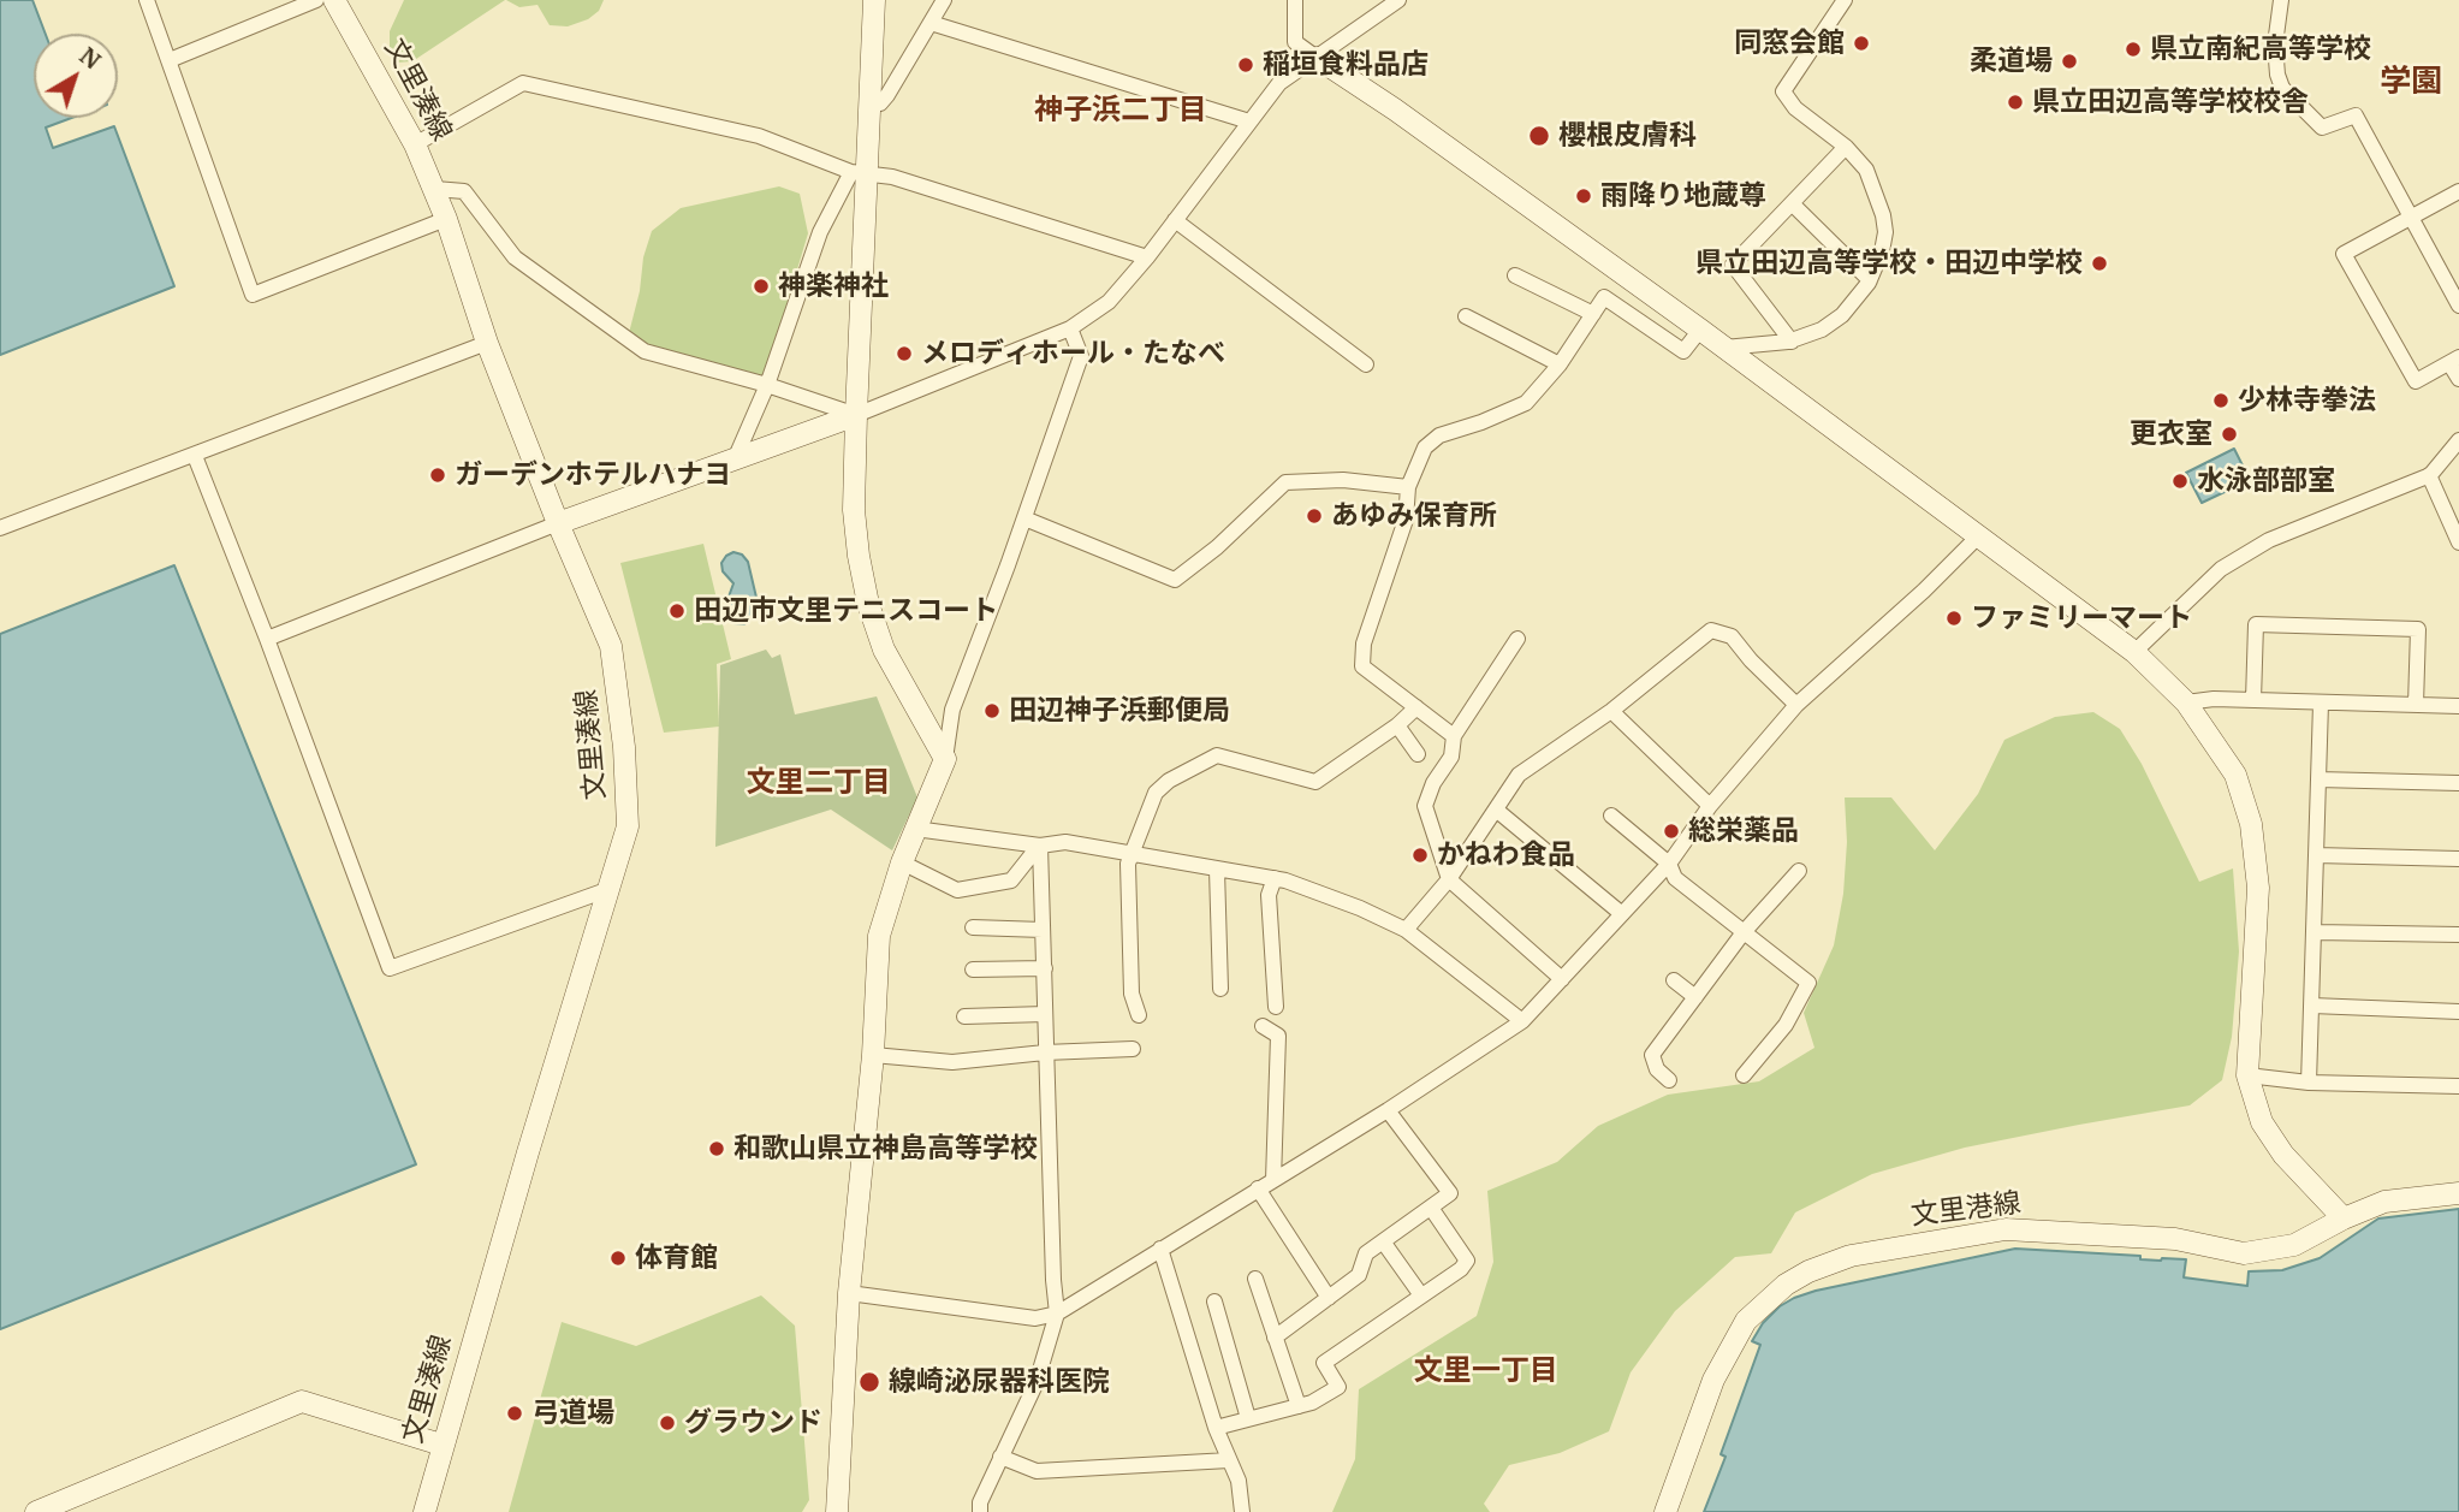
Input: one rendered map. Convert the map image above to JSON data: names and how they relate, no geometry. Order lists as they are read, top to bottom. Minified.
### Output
{"streets":{"street":["文里湊線","文里港線"]},"districts":["学園","神子浜二丁目","文里二丁目","文里一丁目"],"places":["同窓会館","県立南紀高等学校","柔道場","稲垣食料品店","県立田辺高等学校校舎","櫻根皮膚科","雨降り地蔵尊","県立田辺高等学校・田辺中学校","神楽神社","メロディホール・たなべ","少林寺拳法","更衣室","ガーデンホテルハナヨ","水泳部部室","あゆみ保育所","田辺市文里テニスコート","ファミリーマート","田辺神子浜郵便局","総栄薬品","かねわ食品","和歌山県立神島高等学校","体育館","線崎泌尿器科医院","弓道場","グラウンド"],"north":"top right"}
